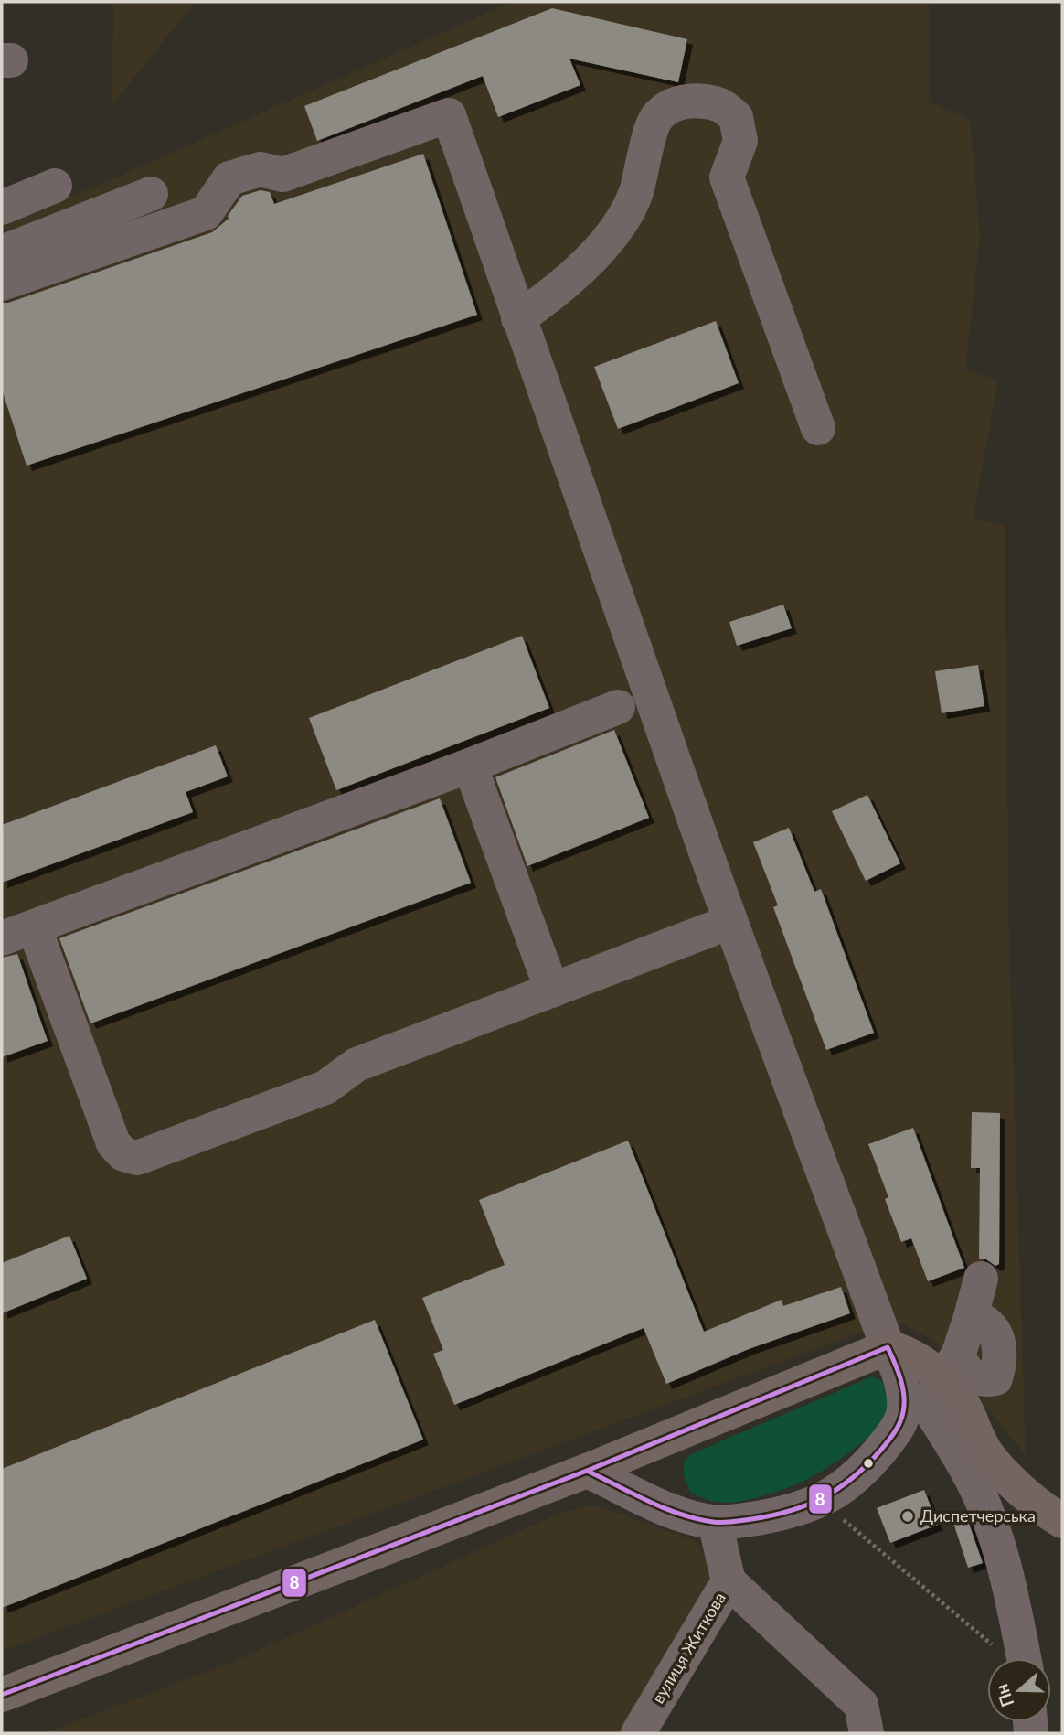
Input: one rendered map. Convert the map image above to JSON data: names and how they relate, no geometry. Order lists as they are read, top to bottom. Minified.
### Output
{"streets":{"street":["вулиця Житкова"]},"places":["Диспетчерська"],"lines":["transit line 8"],"north":"left"}
